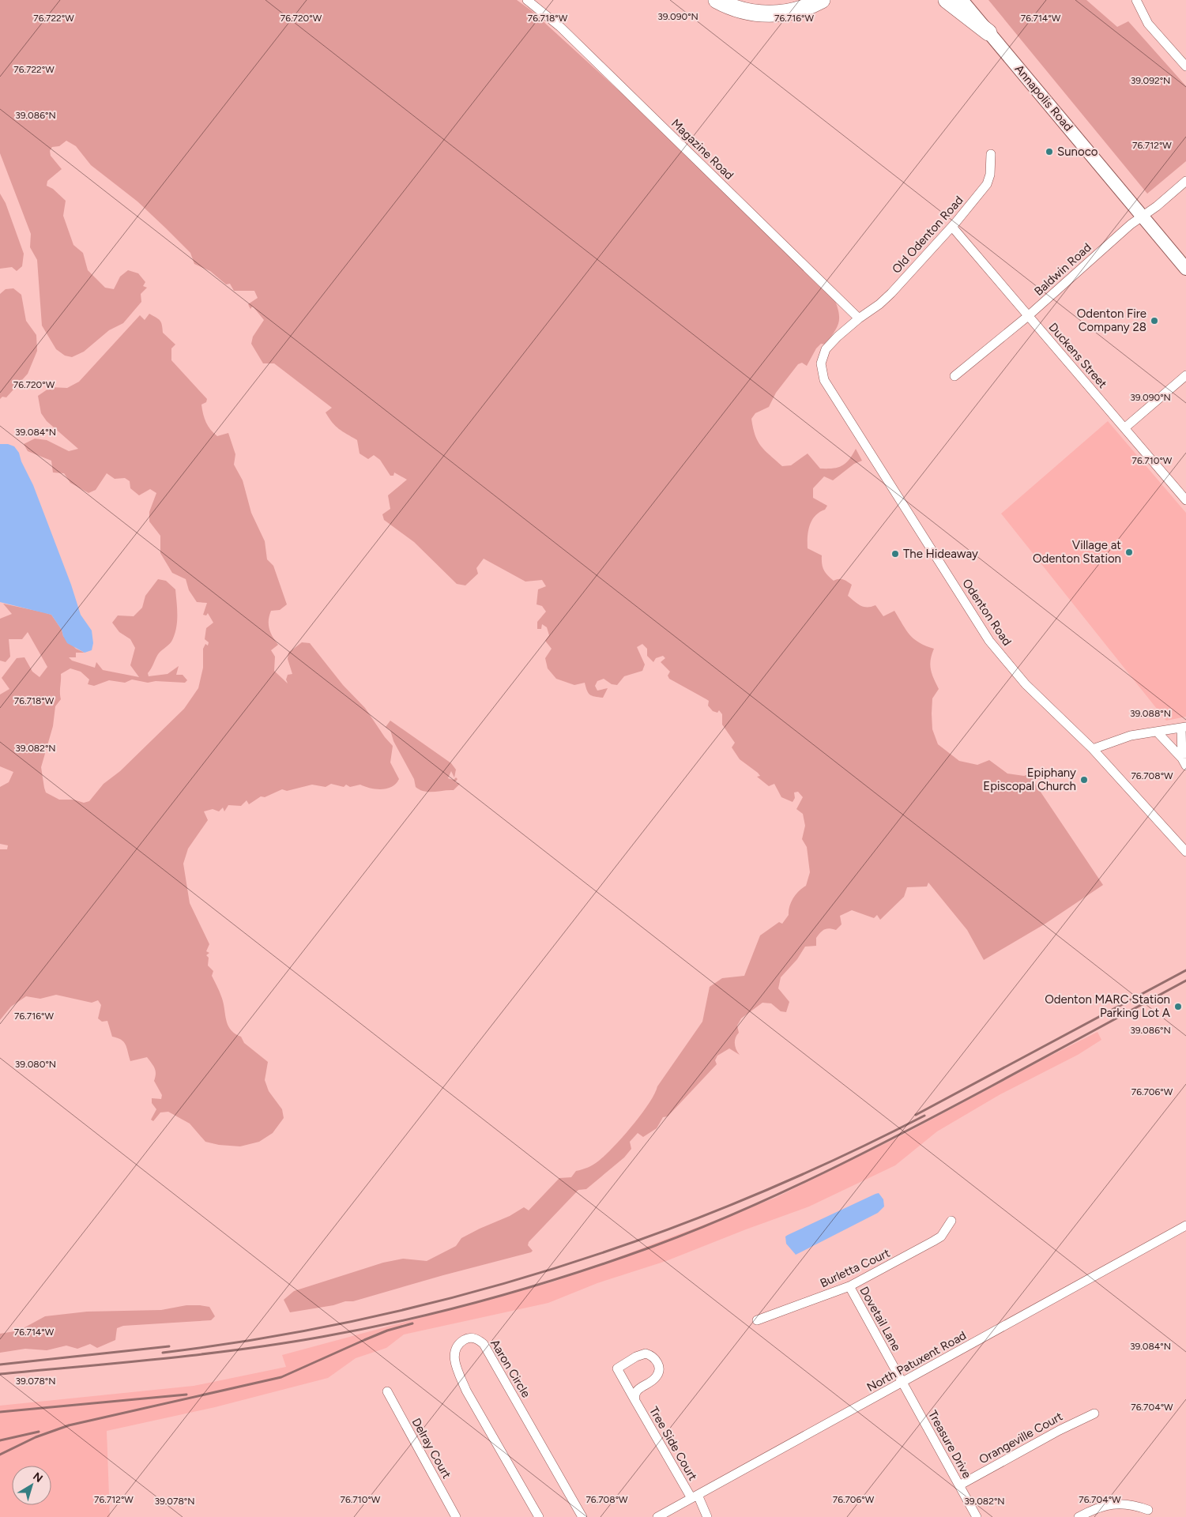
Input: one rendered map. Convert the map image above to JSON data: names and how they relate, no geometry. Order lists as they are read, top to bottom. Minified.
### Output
{"streets":{"main road":["Annapolis Road"],"street":["Magazine Road","Old Odenton Road","Baldwin Road","Duckens Street","Odenton Road","Burletta Court","Dovetail Lane","North Patuxent Road","Aaron Circle","Orangeville Court","Tree Side Court","Treasure Drive","Delray Court"]},"crossings":[["Annapolis Road","Baldwin Road"],["Magazine Road","Old Odenton Road"],["Magazine Road","Odenton Road"],["Old Odenton Road","Duckens Street"],["Old Odenton Road","Odenton Road"],["Baldwin Road","Duckens Street"],["Burletta Court","Dovetail Lane"],["Dovetail Lane","North Patuxent Road"],["Dovetail Lane","Treasure Drive"],["North Patuxent Road","Tree Side Court"],["North Patuxent Road","Treasure Drive"],["Orangeville Court","Treasure Drive"]],"places":["Sunoco","Odenton Fire Company 28","Village at Odenton Station","The Hideaway","Epiphany Episcopal Church","Odenton MARC Station Parking Lot A"],"north":"top right","coordinates":["39.090°N","76.722°W","76.720°W","76.718°W","76.716°W","76.714°W","39.092°N","39.086°N","76.712°W","39.084°N","76.710°W","39.088°N","39.082°N","76.708°W","39.080°N","76.706°W","39.078°N","76.704°W"]}
